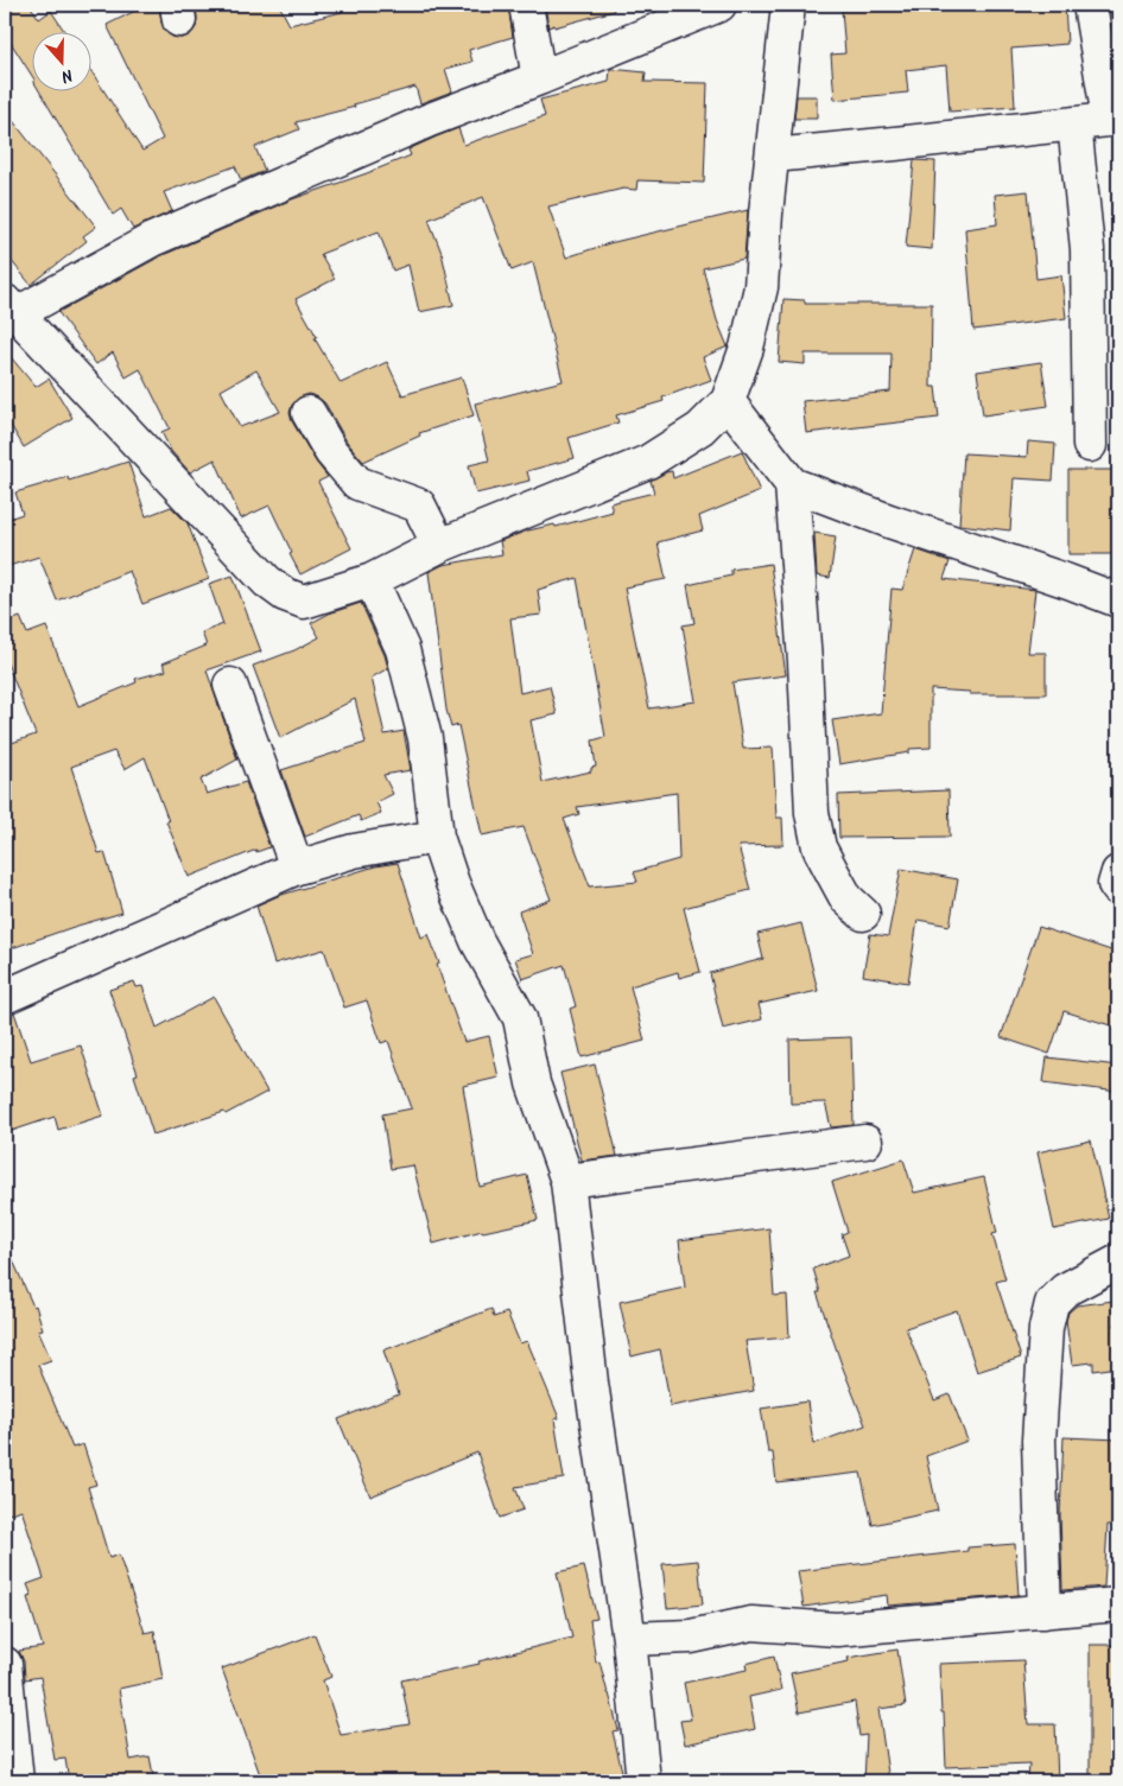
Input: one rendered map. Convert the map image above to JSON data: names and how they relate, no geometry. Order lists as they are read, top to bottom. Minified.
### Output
{"north":"bottom"}
